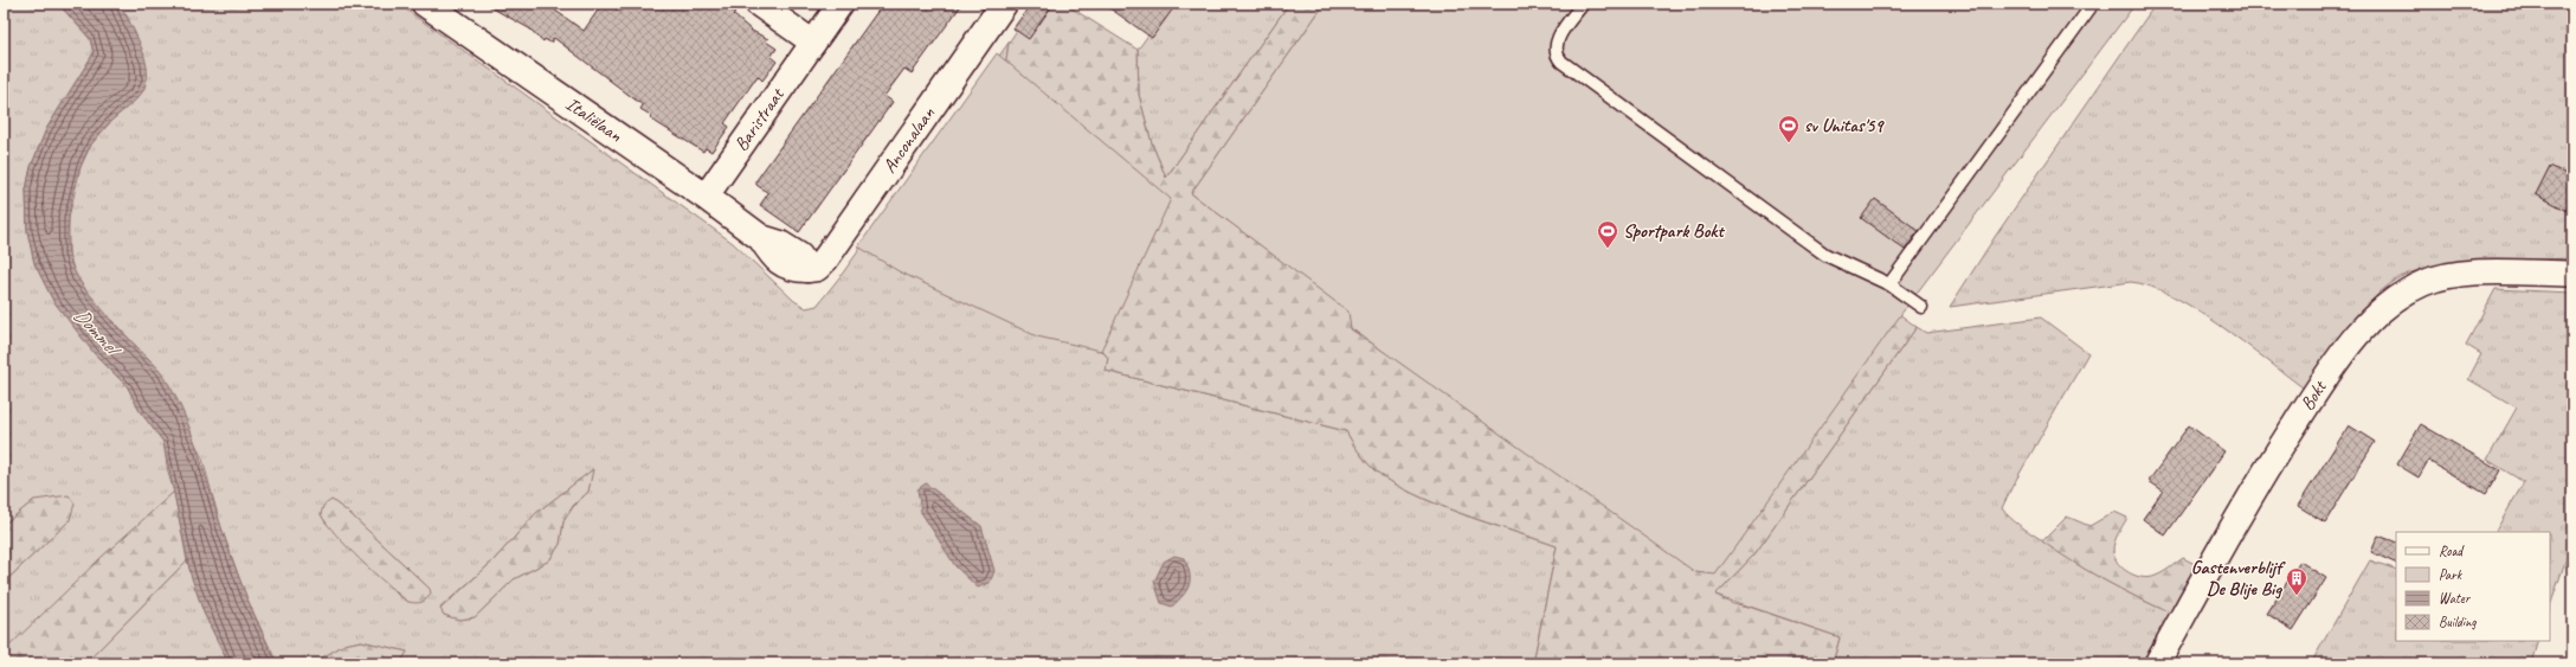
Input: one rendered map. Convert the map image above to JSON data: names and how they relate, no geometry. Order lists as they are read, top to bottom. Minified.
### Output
{"streets":{"street":["Italiëlaan","Baristraat","Anconalaan","Bokt"]},"crossings":[["Italiëlaan","Baristraat"],["Italiëlaan","Anconalaan"]],"water":["Dommel"],"places":{"sports":["sv Unitas'59","Sportpark Bokt"],"building":["Gastenverblijf De Blije Big"]},"legend":["Road","Park","Water","Building"]}
